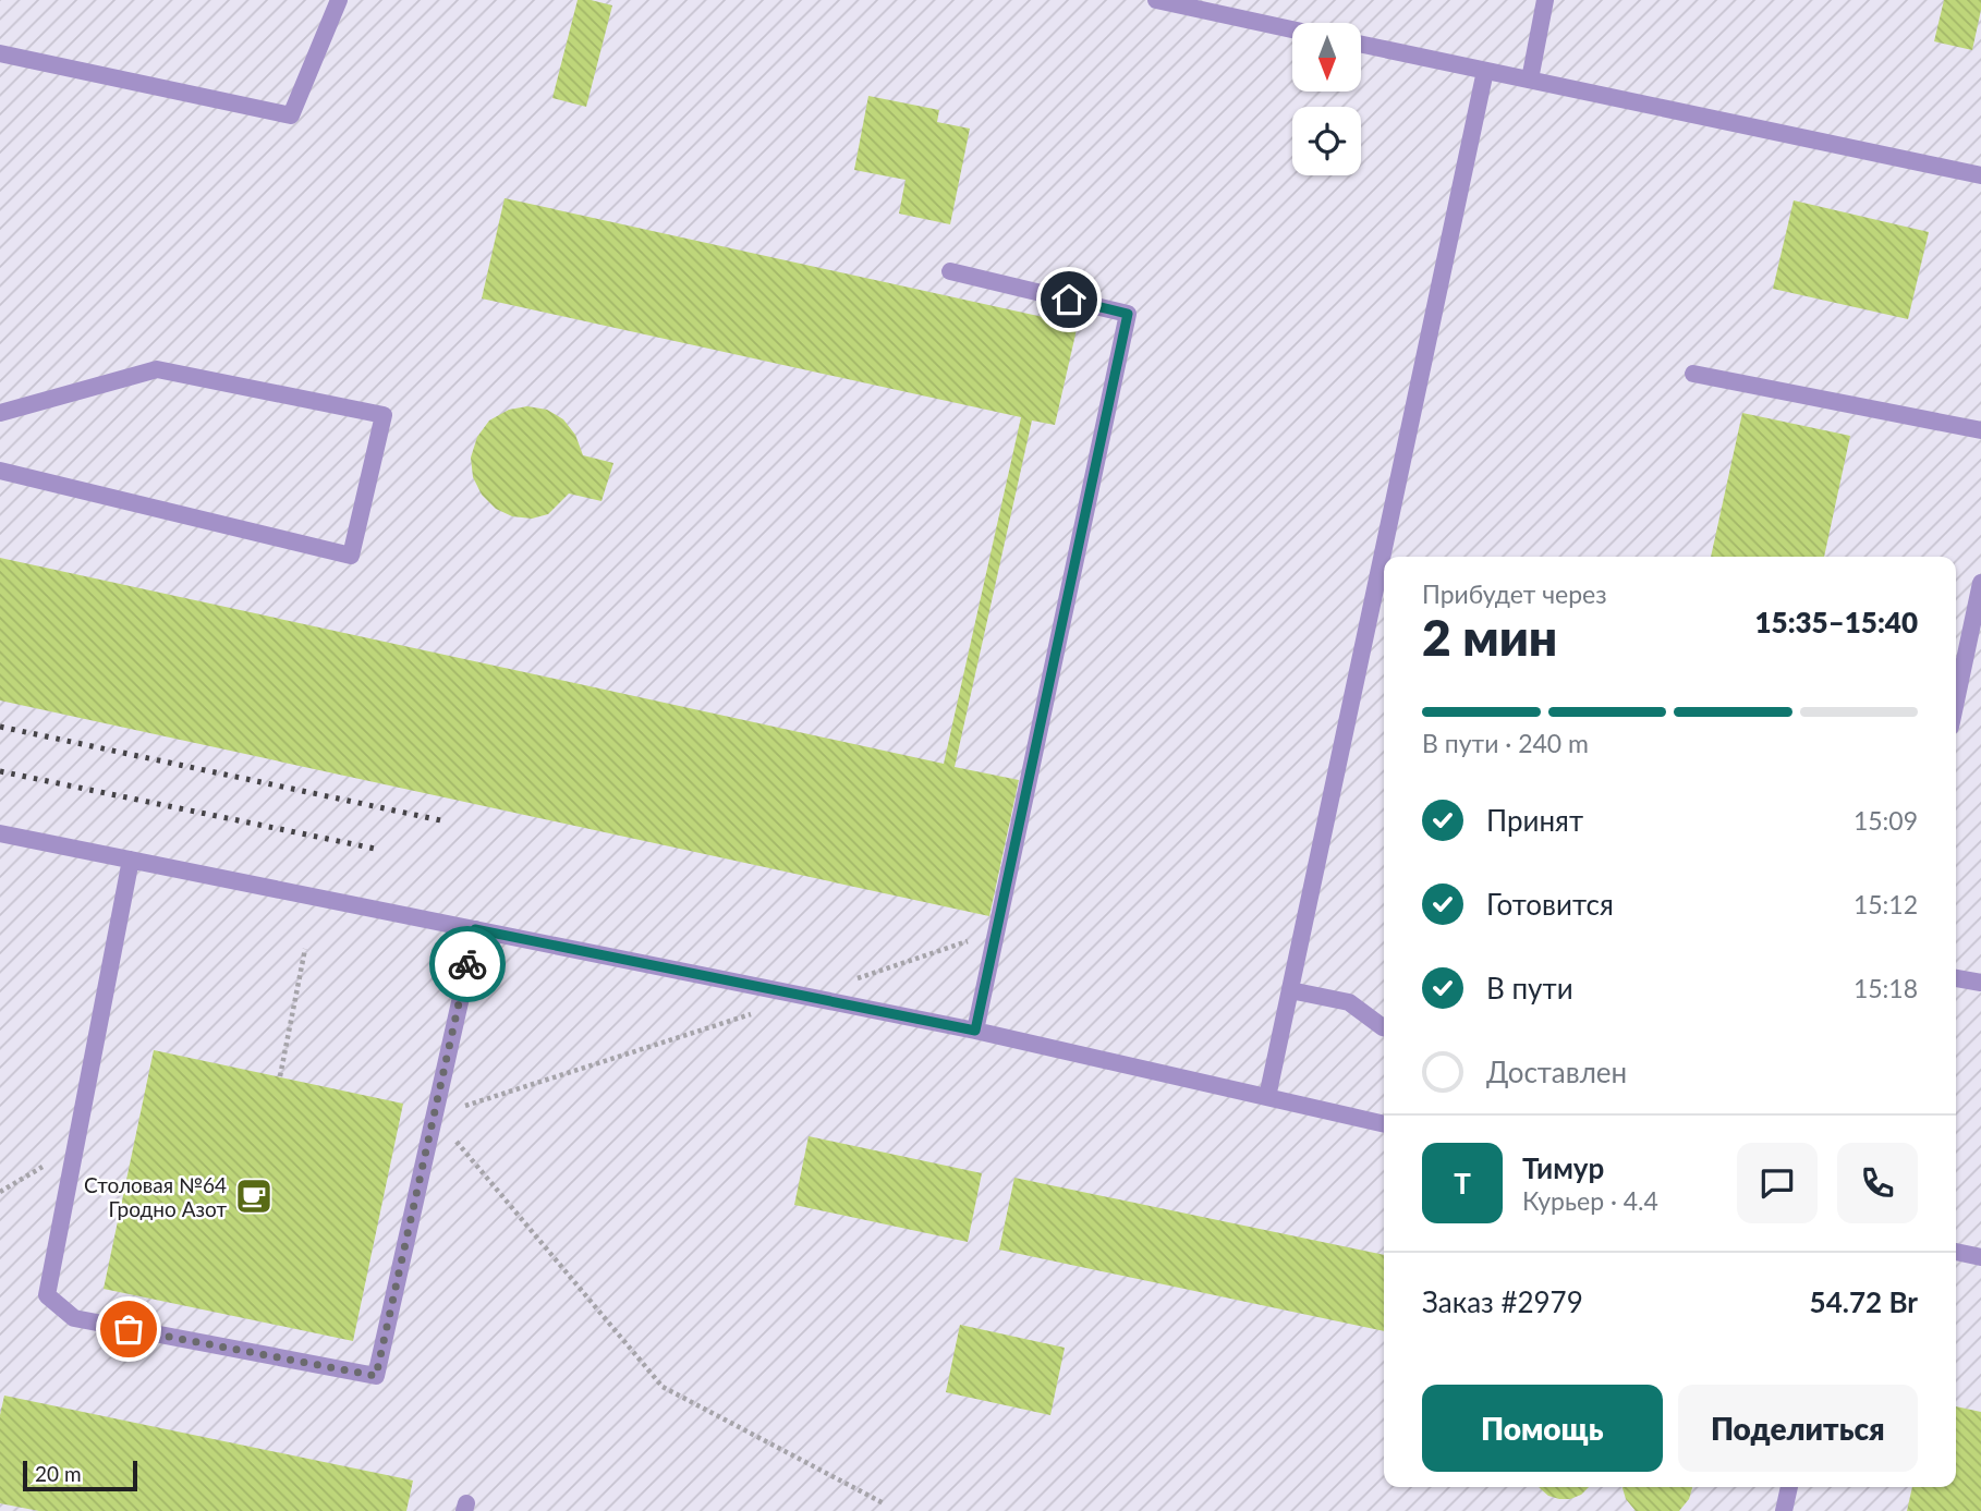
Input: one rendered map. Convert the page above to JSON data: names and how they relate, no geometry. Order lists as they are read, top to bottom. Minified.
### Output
{"places":{"cafe":["Столовая №64 Гродно Азот"]},"scale_bar":"20 m","north":"bottom","page":{"heading":["2 мин","Прибудет через","15:35–15:40"],"panel":["Тимур","Курьер · 4.4","Заказ #2979","54.72 Br"],"bar":"В пути · 240 m","list":[["Принят","15:09"],["Готовится","15:12"],["В пути","15:18"],"Доставлен"],"round":"Т","buttons":["Помощь","Поделиться"],"scale":"20 m"}}
